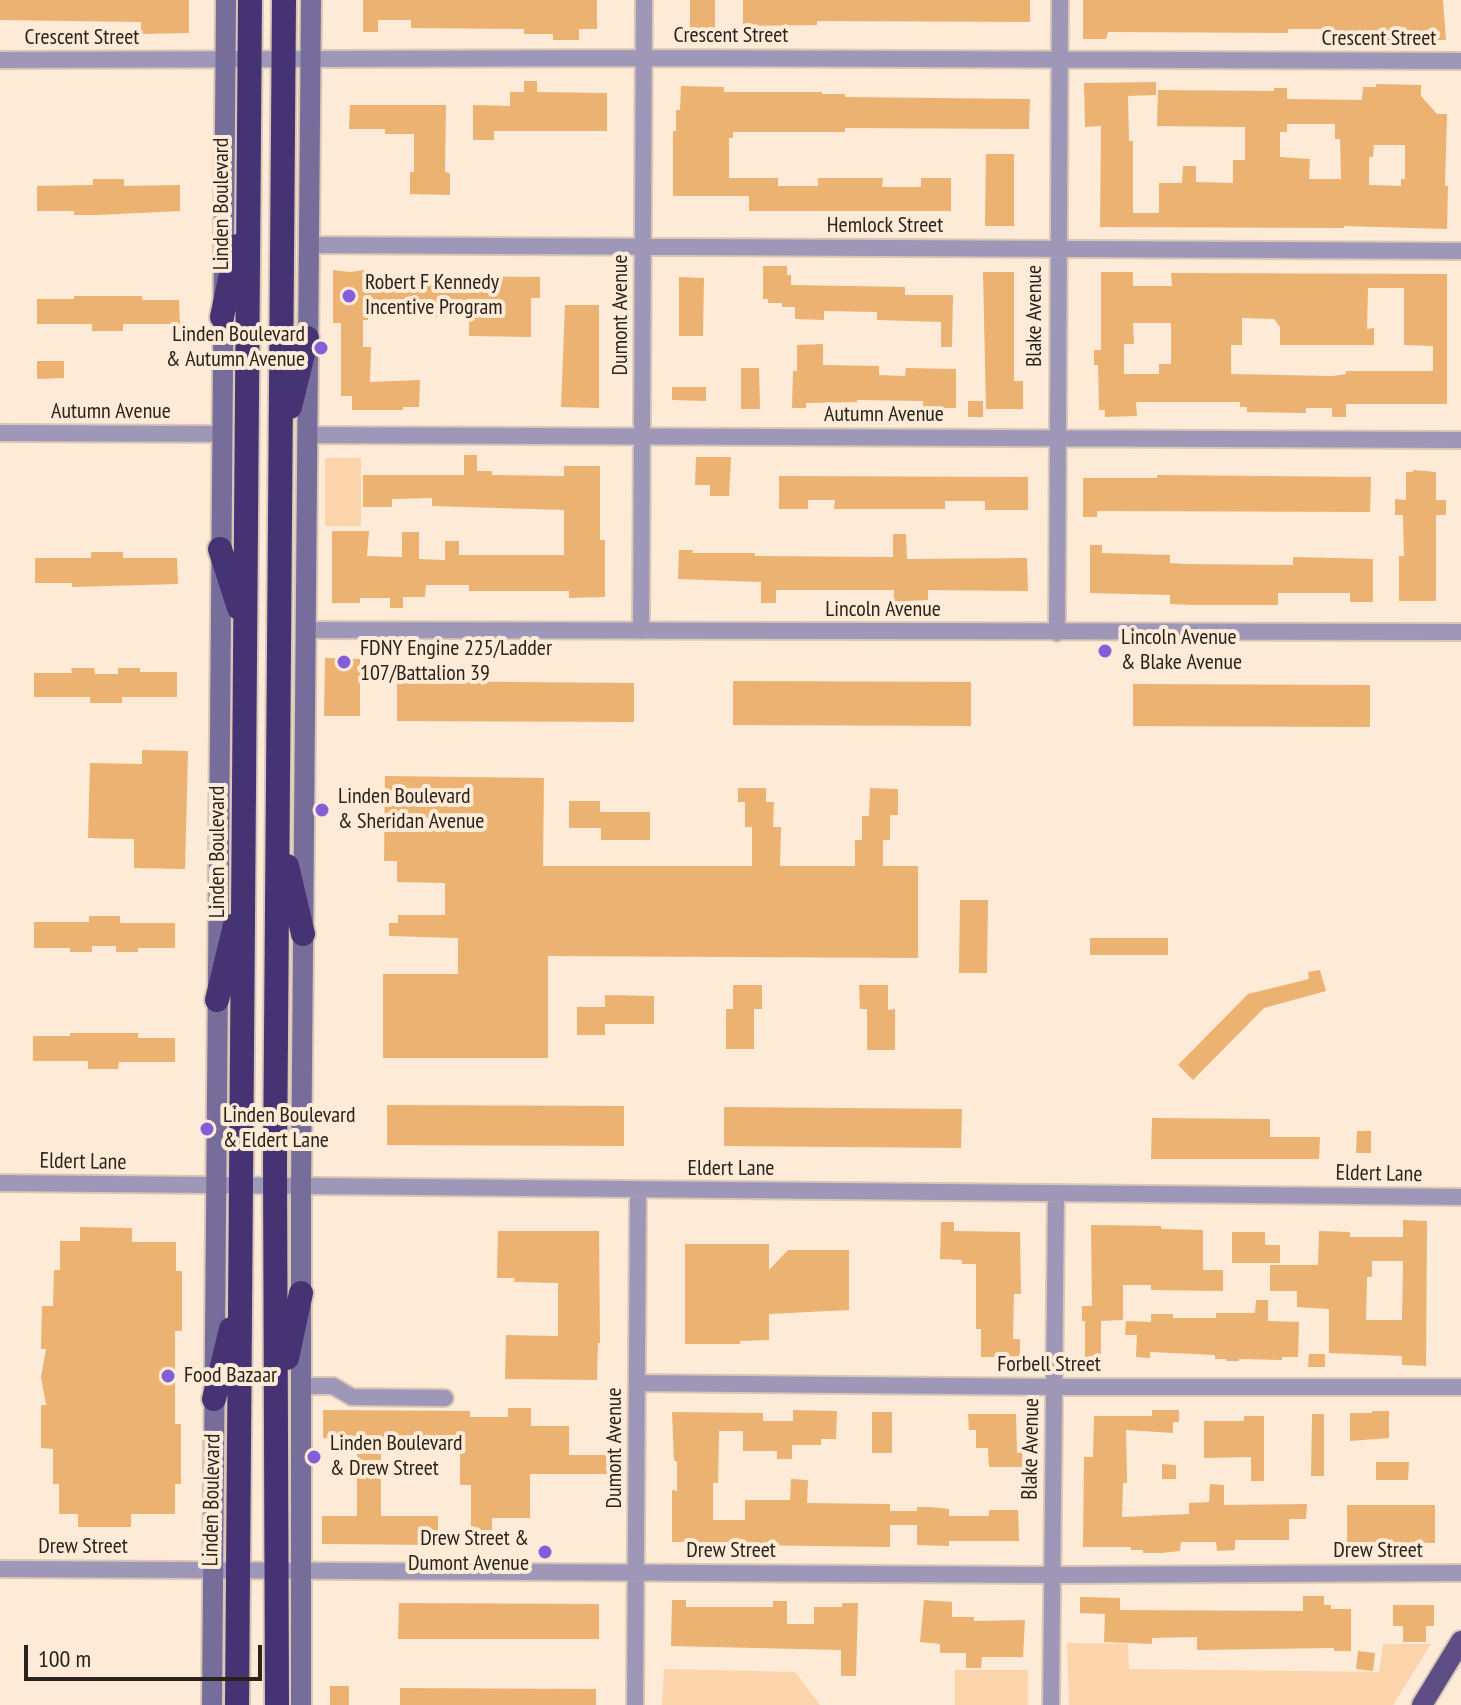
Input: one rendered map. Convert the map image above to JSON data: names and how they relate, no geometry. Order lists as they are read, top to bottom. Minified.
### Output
{"streets":{"highway":["Linden Boulevard"],"street":["Crescent Street","Hemlock Street","Dumont Avenue","Blake Avenue","Autumn Avenue","Lincoln Avenue","Eldert Lane","Forbell Street","Drew Street"]},"crossings":[["Crescent Street","Linden Boulevard"],["Crescent Street","Dumont Avenue"],["Crescent Street","Blake Avenue"],["Linden Boulevard","Autumn Avenue"],["Linden Boulevard","Eldert Lane"],["Linden Boulevard","Drew Street"],["Hemlock Street","Dumont Avenue"],["Hemlock Street","Blake Avenue"],["Dumont Avenue","Autumn Avenue"],["Dumont Avenue","Lincoln Avenue"],["Dumont Avenue","Eldert Lane"],["Dumont Avenue","Forbell Street"],["Dumont Avenue","Drew Street"],["Blake Avenue","Autumn Avenue"],["Blake Avenue","Lincoln Avenue"],["Blake Avenue","Eldert Lane"],["Blake Avenue","Forbell Street"],["Blake Avenue","Drew Street"]],"places":["Robert F Kennedy Incentive Program","Linden Boulevard & Autumn Avenue","Lincoln Avenue & Blake Avenue","FDNY Engine 225/Ladder 107/Battalion 39","Linden Boulevard & Sheridan Avenue","Linden Boulevard & Eldert Lane","Food Bazaar","Linden Boulevard & Drew Street","Drew Street & Dumont Avenue"],"scale_bar":"100 m"}
